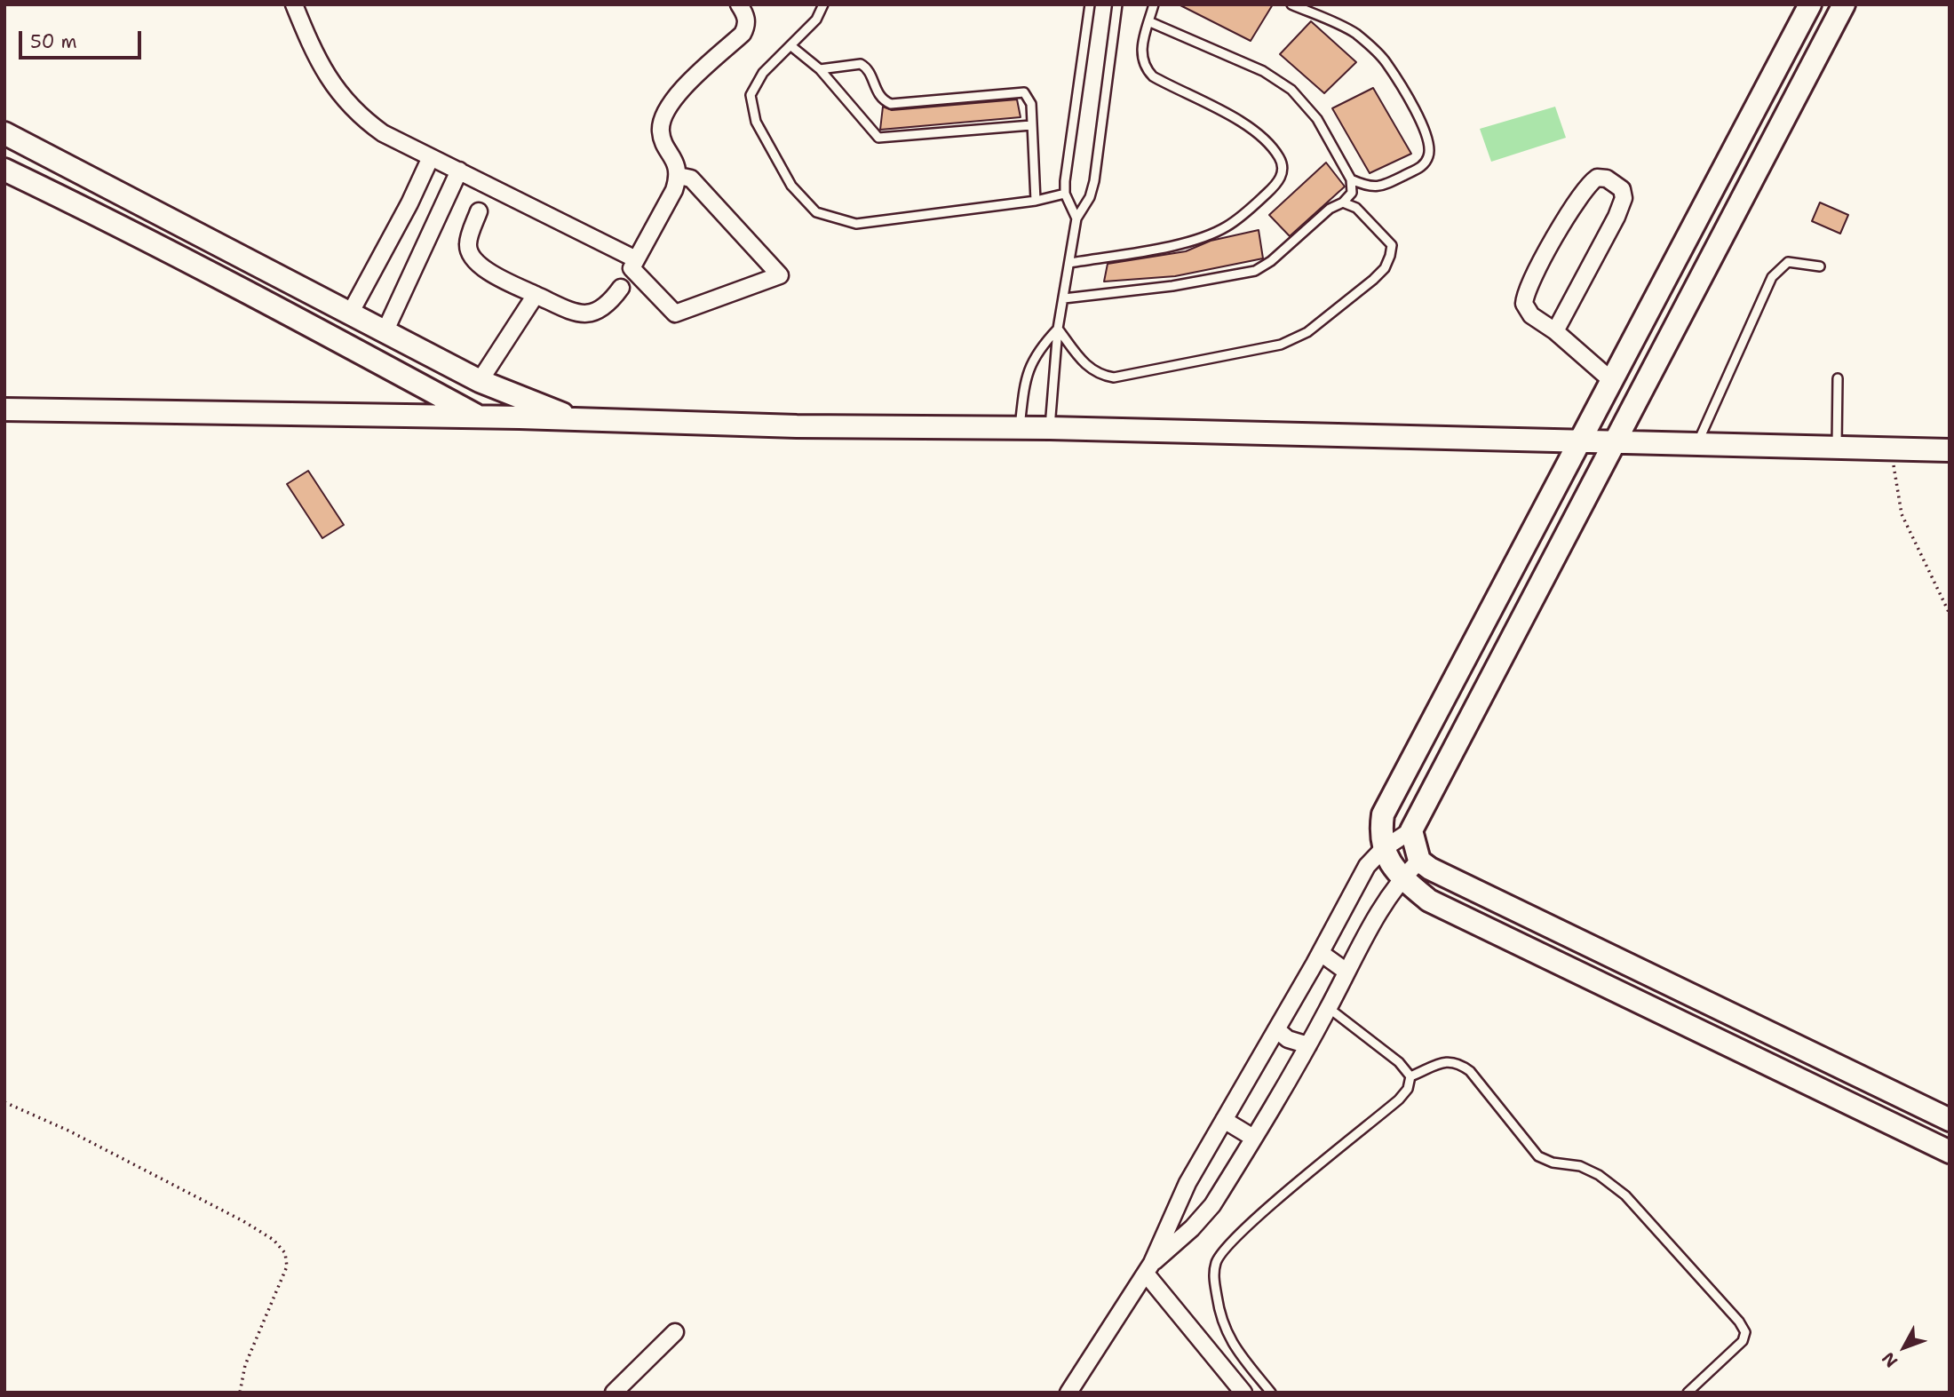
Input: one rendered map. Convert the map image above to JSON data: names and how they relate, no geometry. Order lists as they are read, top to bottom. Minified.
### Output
{"scale_bar":"50 m","north":"bottom left"}
